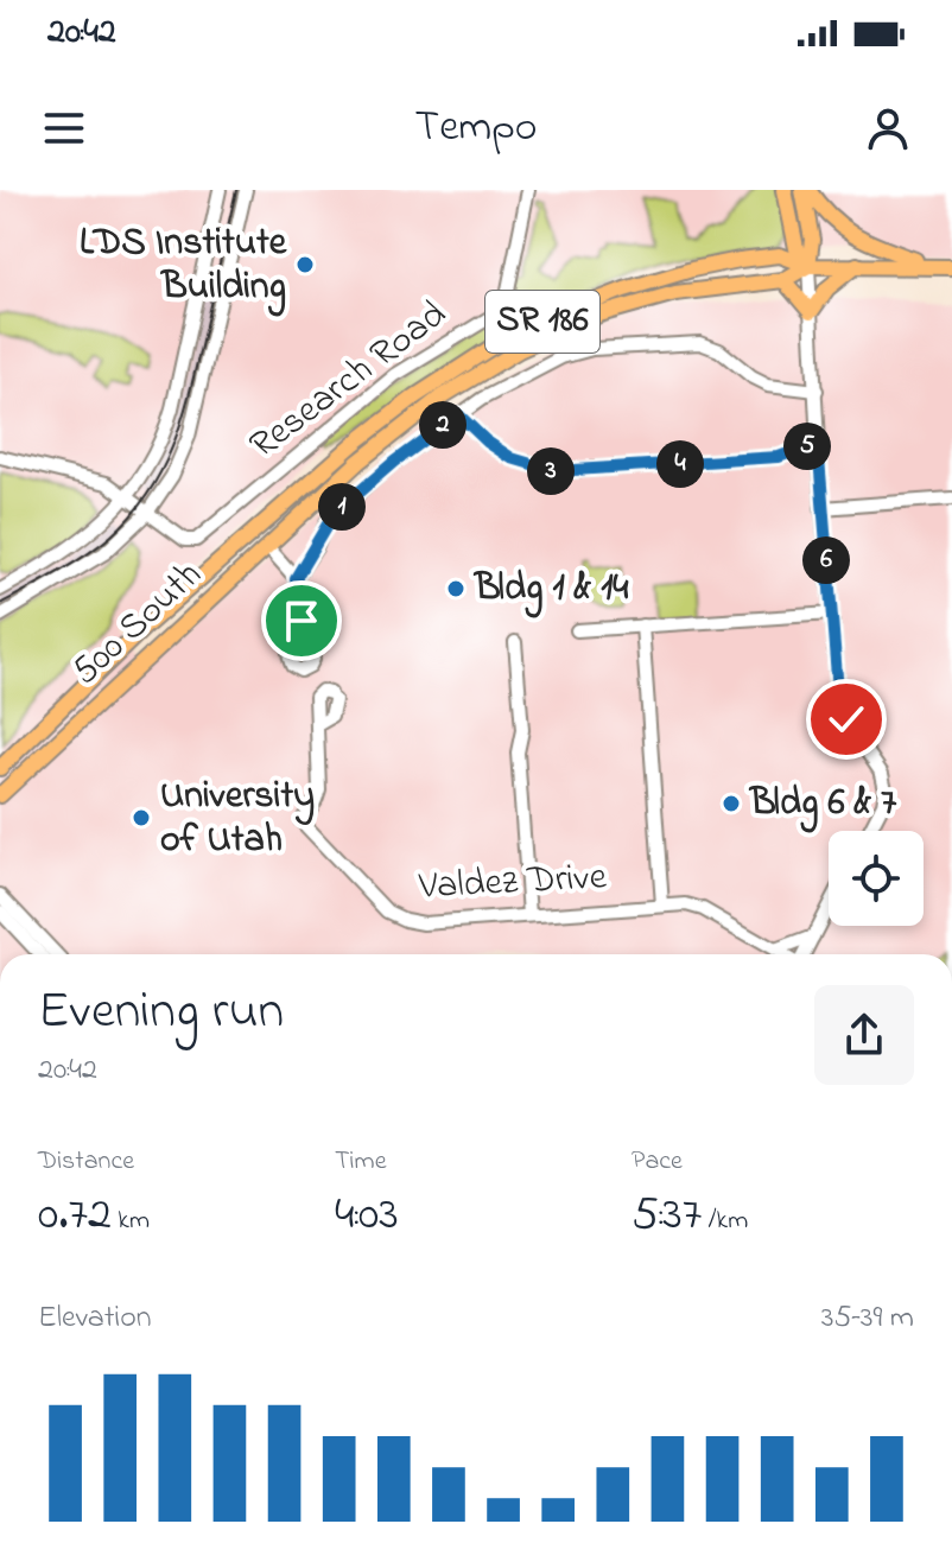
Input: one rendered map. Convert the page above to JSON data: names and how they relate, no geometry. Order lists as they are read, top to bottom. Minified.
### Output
{"streets":{"main road":["SR 186","500 South"],"street":["Research Road","Valdez Drive"]},"crossings":[["SR 186","500 South"]],"places":["LDS Institute Building","Bldg 1 & 14","Bldg 6 & 7","University of Utah"],"page":{"status":"20:42","header":"Tempo","pins":["2","5","4","3","1","6"],"heading":["Evening run","20:42"],"stats":[["Distance","0.72 km"],["Time","4:03"],["Pace","5:37 /km"]],"chart":["Elevation","35–39 m"]}}
